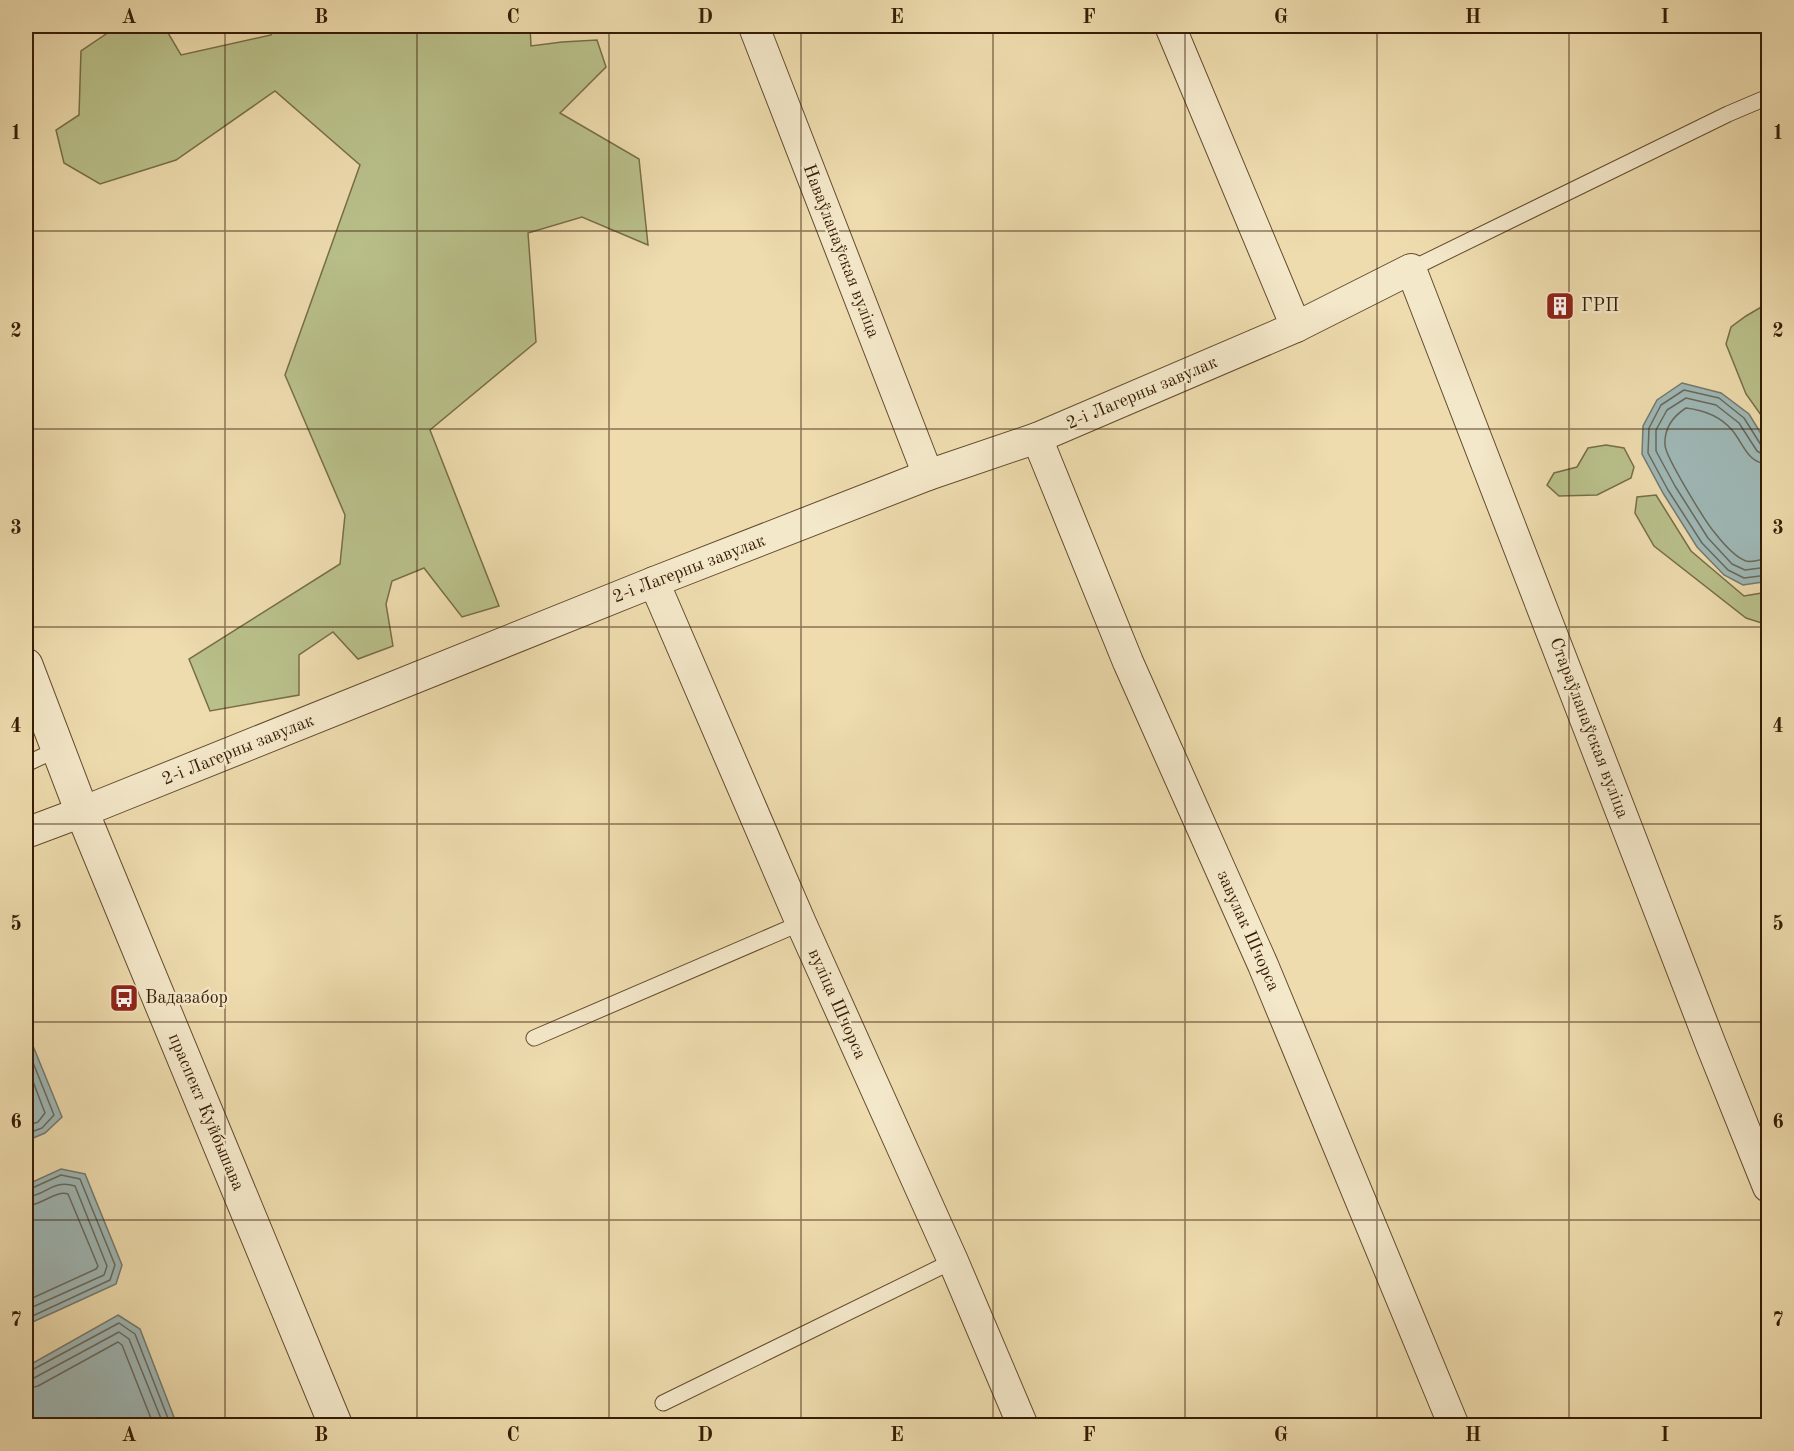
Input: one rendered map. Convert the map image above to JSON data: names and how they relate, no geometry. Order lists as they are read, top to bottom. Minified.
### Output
{"streets":{"street":["Наваўланаўская вуліца","2-і Лагерны завулак","Стараўланаўская вуліца","завулак Шчорса","вуліца Шчорса","праспект Куйбышава"]},"crossings":[["Наваўланаўская вуліца","2-і Лагерны завулак"],["2-і Лагерны завулак","Стараўланаўская вуліца"],["2-і Лагерны завулак","завулак Шчорса"],["2-і Лагерны завулак","вуліца Шчорса"],["2-і Лагерны завулак","праспект Куйбышава"]],"places":{"building":["ГРП"],"bus stop":["Вадазабор"]},"grid":{"columns":["A","B","C","D","E","F","G","H","I"],"rows":["1","2","3","4","5","6","7"]}}
